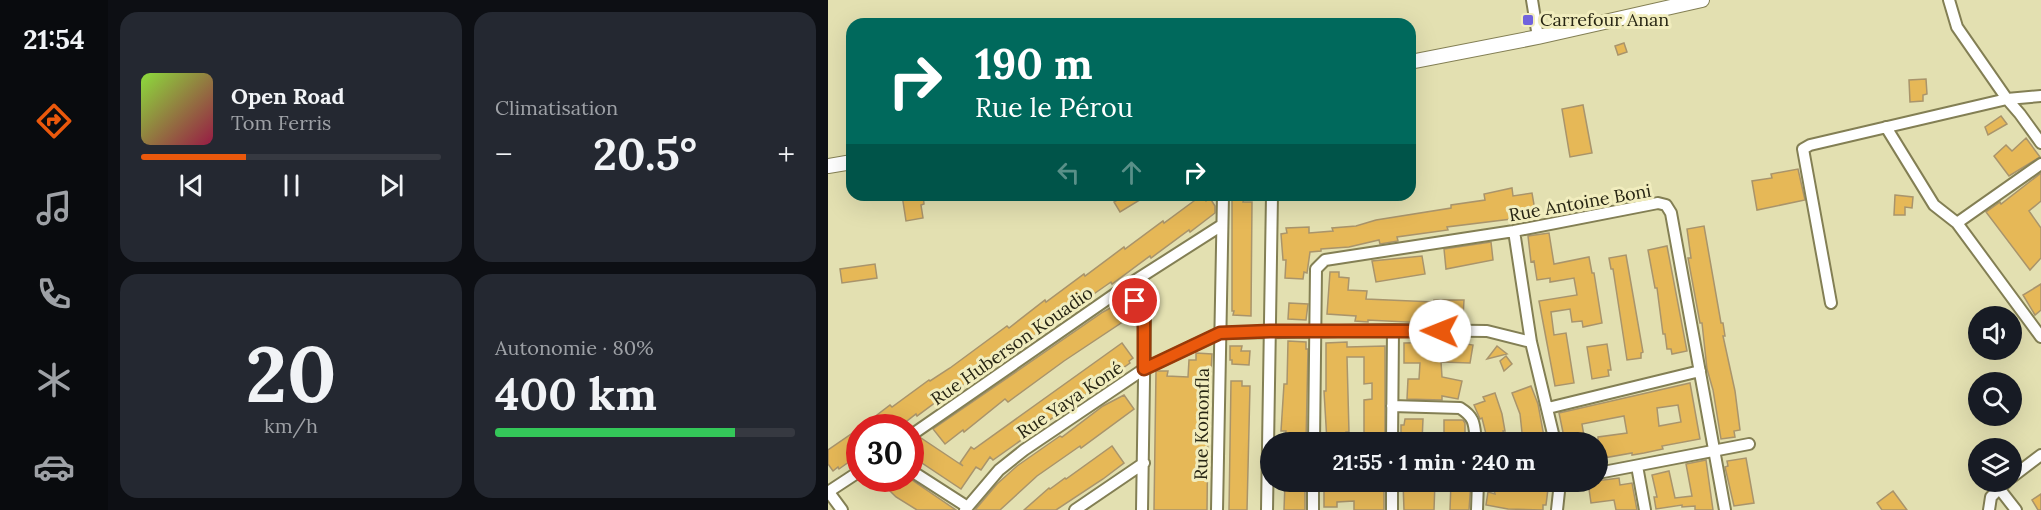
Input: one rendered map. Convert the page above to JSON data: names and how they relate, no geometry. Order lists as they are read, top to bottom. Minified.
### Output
{"streets":{"street":["Rue Antoine Boni","Rue Huberson Kouadio","Rue Yaya Koné","Rue Kononfla"]},"crossings":[["Rue Antoine Boni","Rue Yaya Koné"],["Rue Huberson Kouadio","Rue Kononfla"],["Rue Yaya Koné","Rue Kononfla"]],"places":{"transit":["Carrefour Anan"]},"page":{"tabs":"21:54","tile":["Climatisation",["20","km/h"],["Autonomie · 80%","400 km"]],"turn":["190 m","Rue le Pérou"],"song":["Open Road","Tom Ferris"],"heat":["−","20.5°","+"],"limit":"30","trip":"21:55 · 1 min · 240 m"}}
